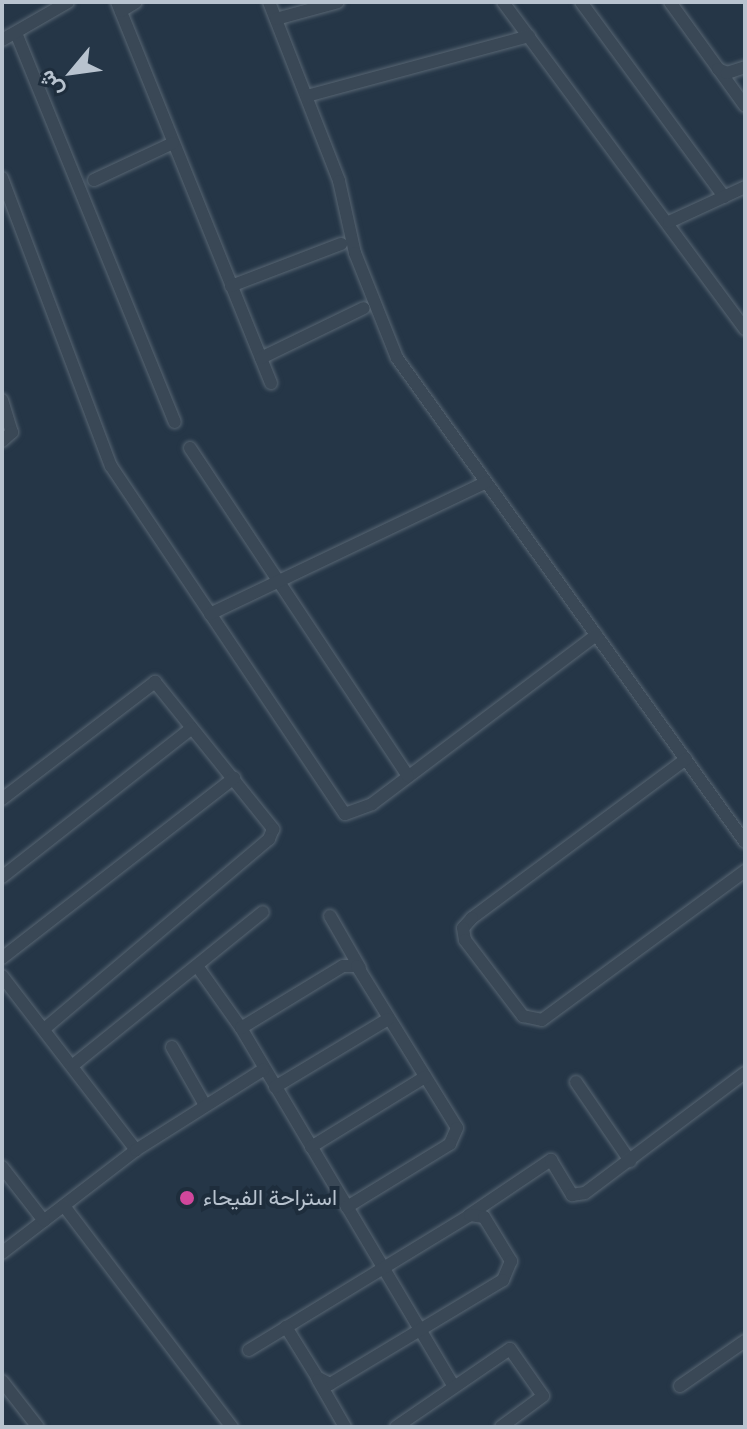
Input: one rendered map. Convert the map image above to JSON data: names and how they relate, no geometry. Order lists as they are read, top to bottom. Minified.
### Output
{"places":["استراحة الفيحاء"],"north":"bottom left"}
